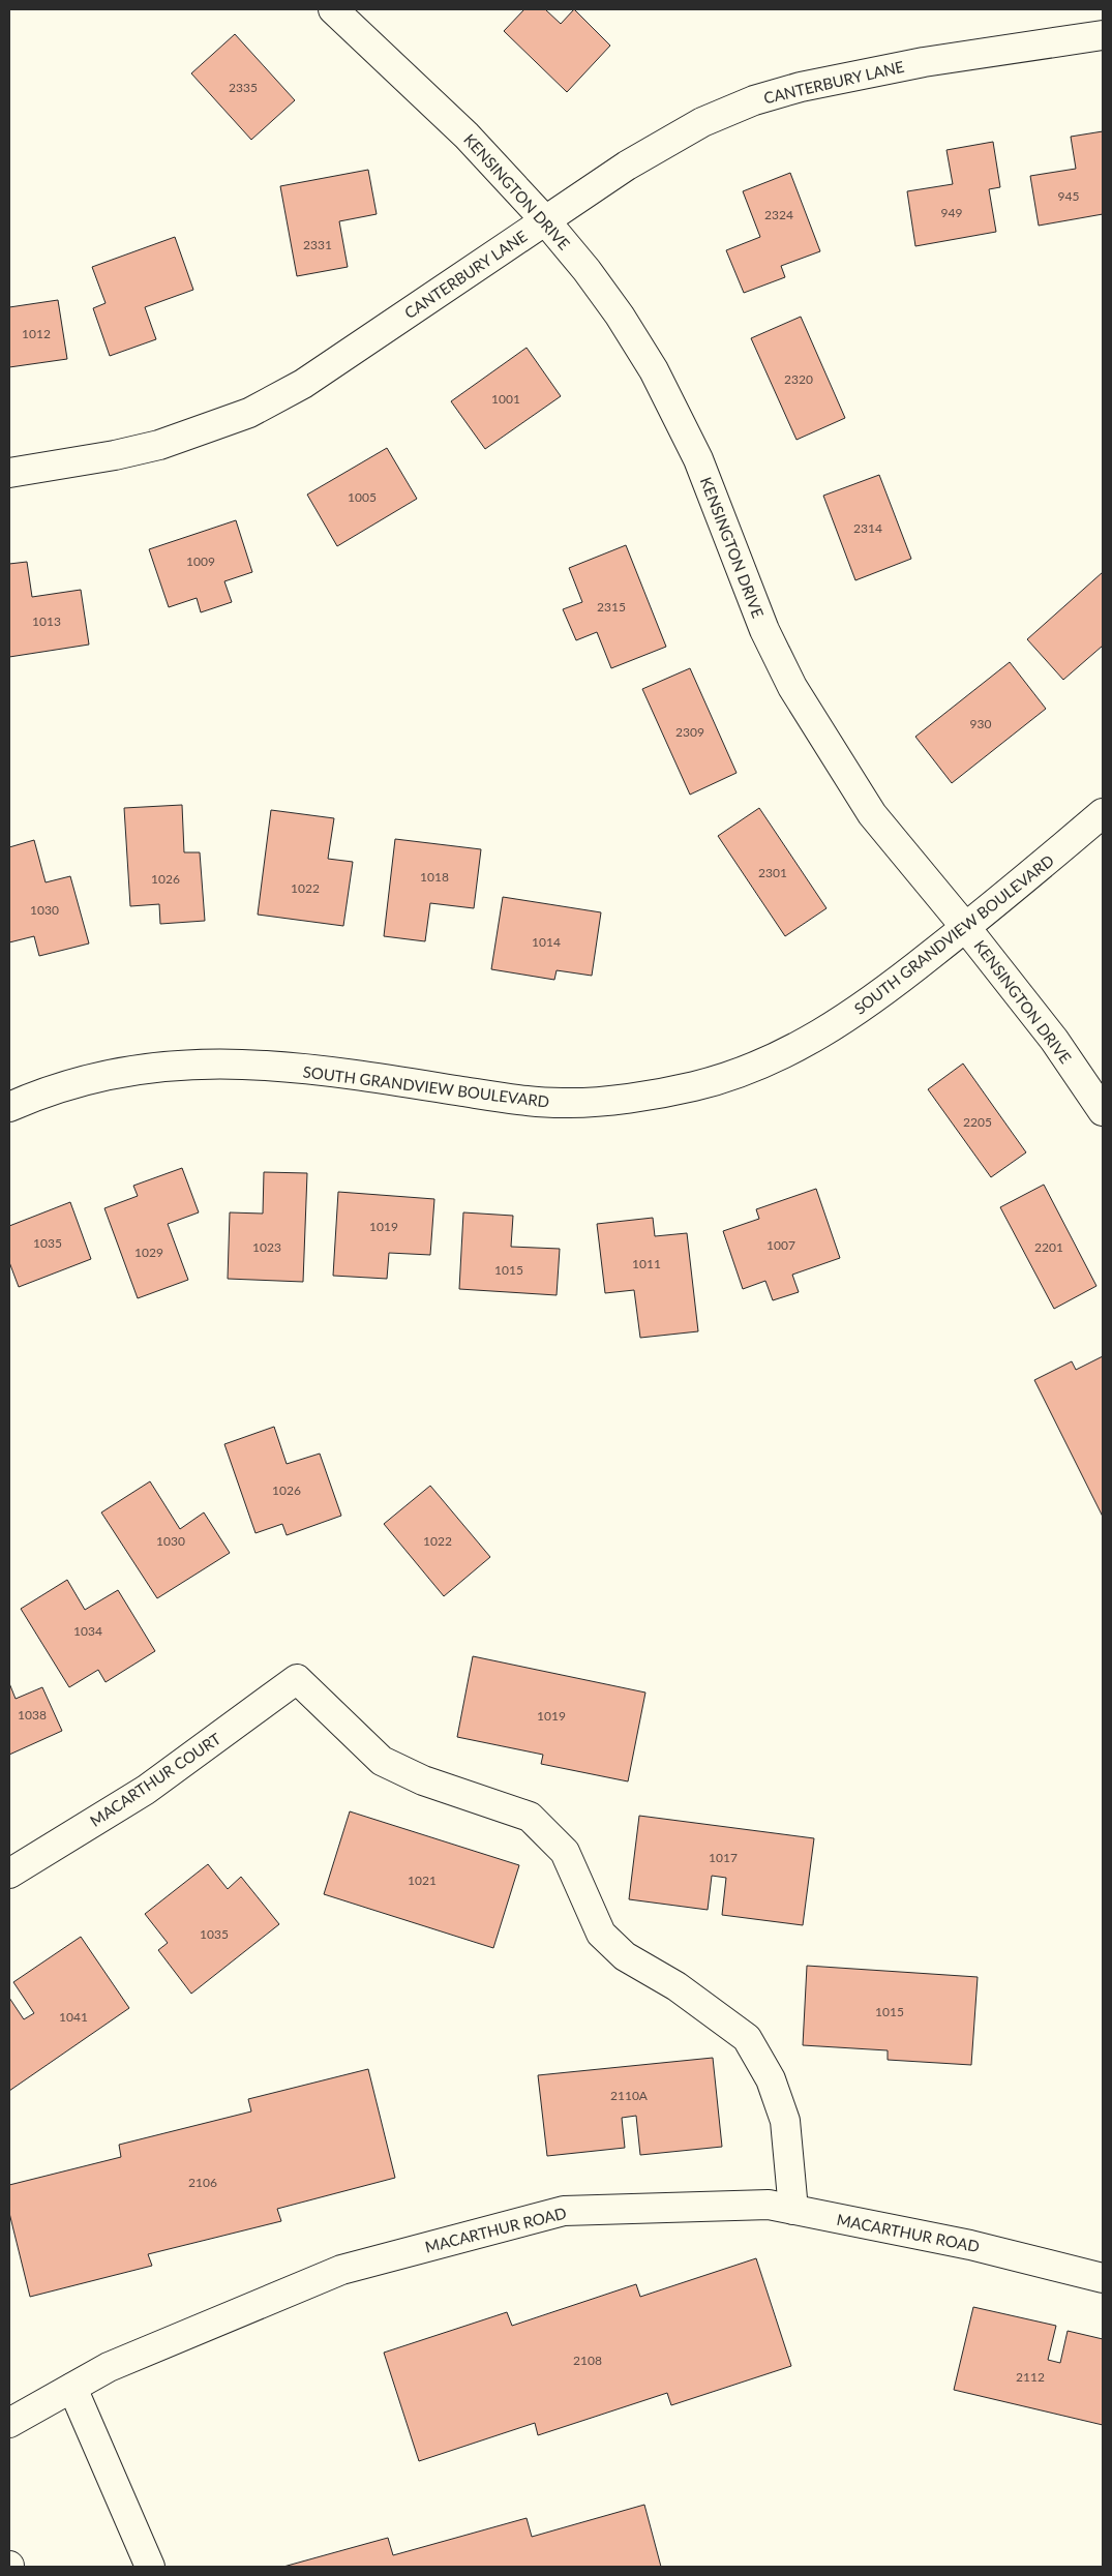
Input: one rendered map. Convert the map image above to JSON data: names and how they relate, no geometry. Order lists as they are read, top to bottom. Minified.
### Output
{"streets":{"street":["CANTERBURY LANE","KENSINGTON DRIVE","SOUTH GRANDVIEW BOULEVARD","MACARTHUR COURT","MACARTHUR ROAD"]},"crossings":[["CANTERBURY LANE","KENSINGTON DRIVE"],["KENSINGTON DRIVE","SOUTH GRANDVIEW BOULEVARD"],["MACARTHUR COURT","MACARTHUR ROAD"]],"house_numbers":["2335","945","949","2324","2331","1012","2320","1001","1005","2314","1009","2315","1013","930","2309","2301","1018","1026","1022","1030","1014","2205","1019","1035","1007","1023","2201","1029","1011","1015","1026","1030","1022","1034","1038","1019","1017","1021","1035","1015","1041","2110A","2106","2108","2112"]}
